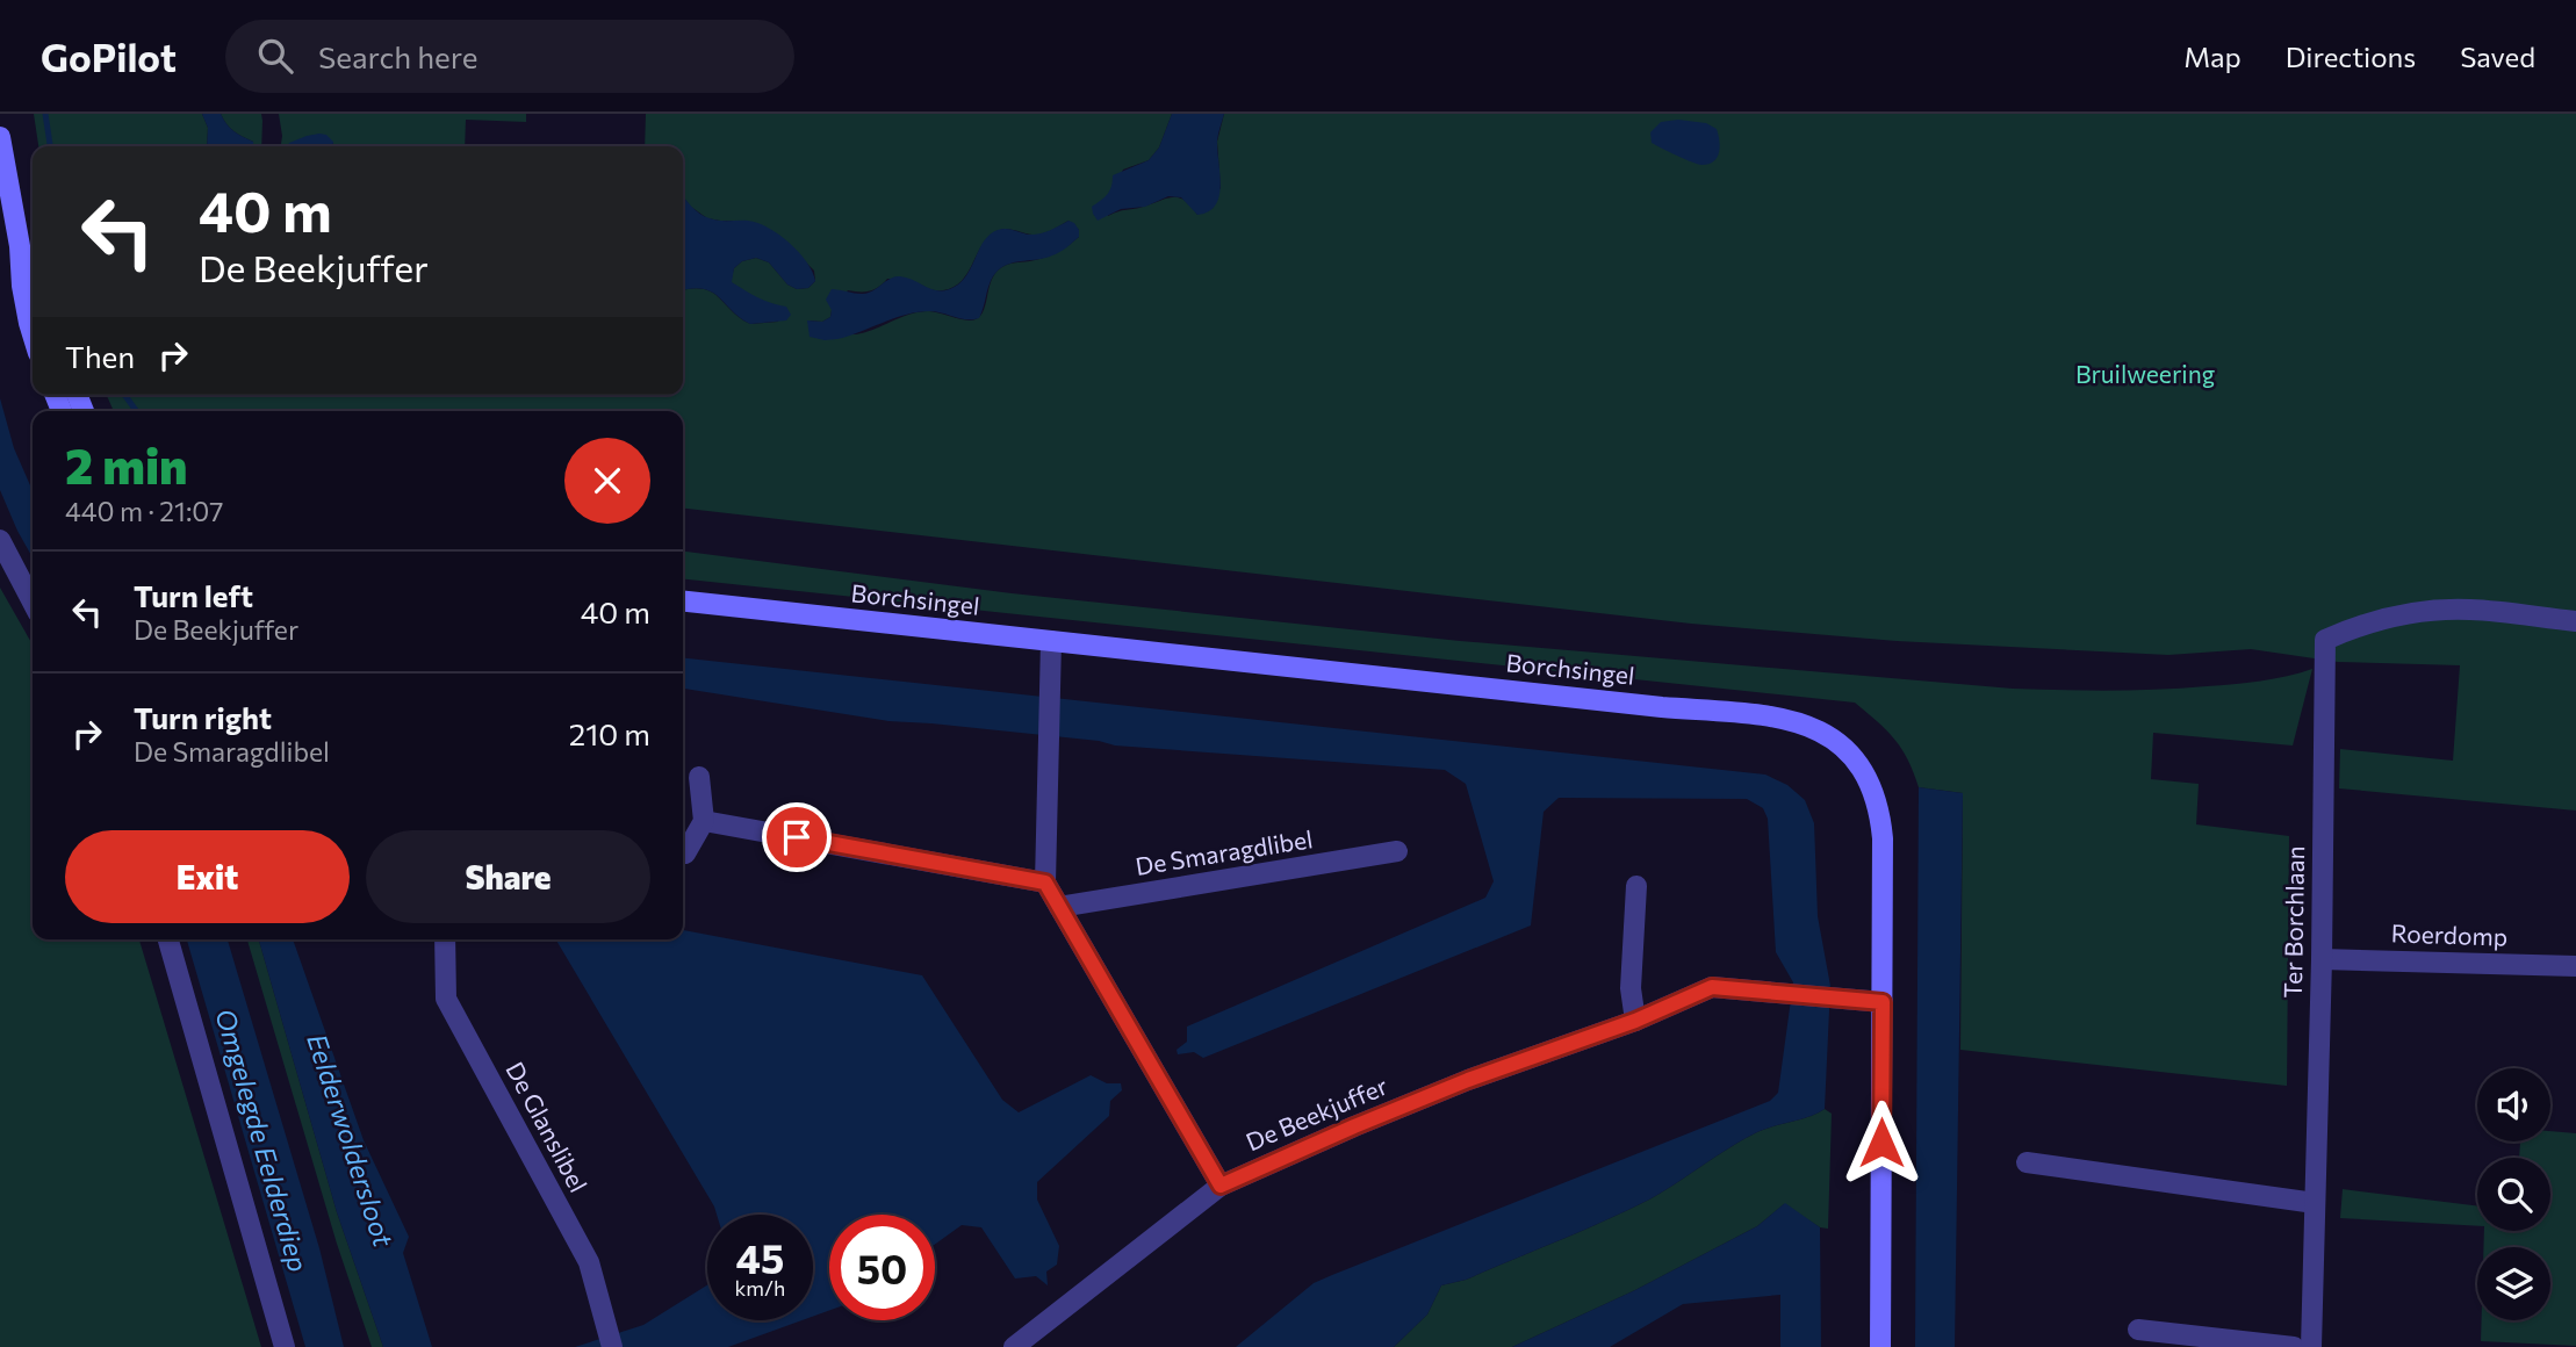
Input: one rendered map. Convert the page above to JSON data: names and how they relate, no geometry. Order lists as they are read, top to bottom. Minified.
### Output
{"streets":{"main road":["Borchsingel"],"street":["De Smaragdlibel","Ter Borchlaan","Roerdomp","De Beekjuffer","De Glanslibel"]},"crossings":[["Borchsingel","De Beekjuffer"],["Ter Borchlaan","Roerdomp"]],"water":["Omgelegde Eelderdiep","Eelderwoldersloot"],"parks":["Bruilweering"],"page":{"header":"GoPilot","search":"Search here","nav":["Map","Directions","Saved"],"turn":["40 m","De Beekjuffer"],"then":"Then","heading":["2 min","440 m · 21:07"],"list":[{"name":"Turn left","note":"De Beekjuffer","value":"40 m"},{"name":"Turn right","note":"De Smaragdlibel","value":"210 m"}],"buttons":["Exit","Share"],"speed":"45 km/h","limit":"50"}}
